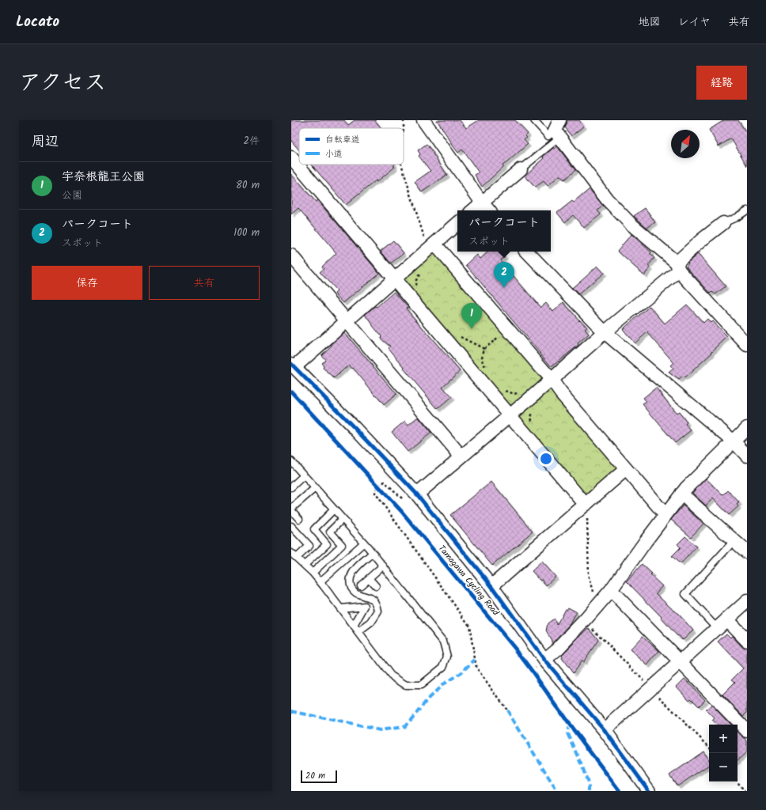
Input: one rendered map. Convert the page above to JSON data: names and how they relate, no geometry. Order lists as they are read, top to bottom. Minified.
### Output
{"streets":{"cycle path":["Tamagawa Cycling Road"]},"legend":["自転車道","小道"],"scale_bar":"20 m","north":"top right","page":{"header":"Locato","nav":["地図","レイヤ","共有"],"title":"アクセス","buttons":["経路",["保存","共有"]],"heading":["周辺","2件"],"list":[{"mark":"1","name":"宇奈根龍王公園","note":"公園","value":"80 m"},{"mark":"2","name":"パークコート","note":"スポット","value":"100 m"}],"popup":["パークコート","スポット"],"pins":["2","1"],"map_buttons":["+","−"],"scale":"20 m"}}
